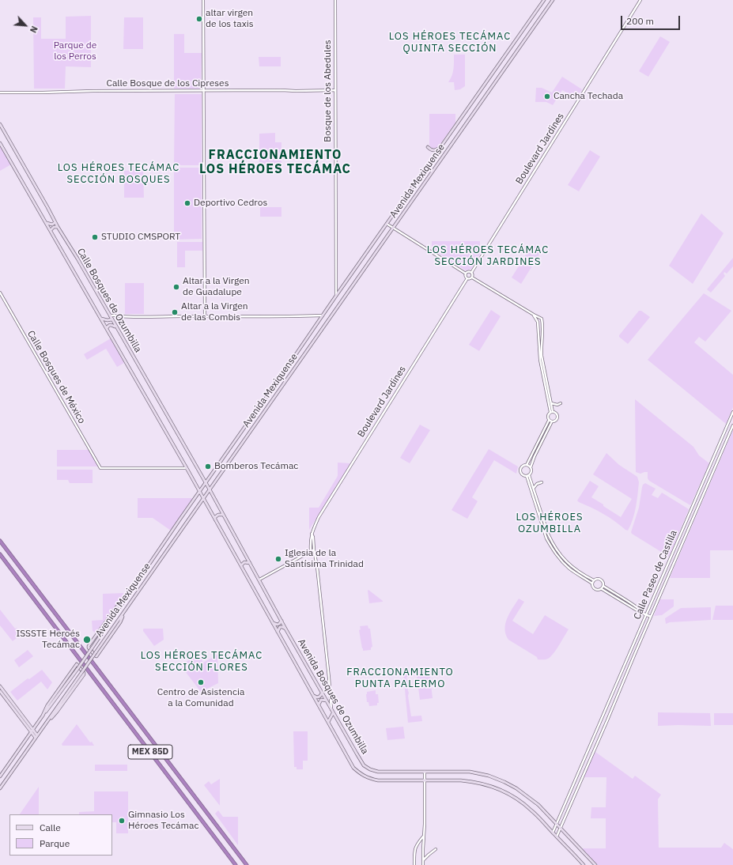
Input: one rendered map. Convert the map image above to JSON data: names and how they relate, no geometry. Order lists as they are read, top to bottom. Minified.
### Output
{"streets":{"highway":["MEX 85D"],"main road":["Avenida Mexiquense","Calle Bosques de Ozumbilla","Avenida Bosques de Ozumbilla"],"street":["Calle Bosque de los Cipreses","Bosque de los Abedules","Boulevard Jardines","Calle Bosques de México","Calle Paseo de Castilla"]},"crossings":[["Calle Bosque de los Cipreses","Bosque de los Abedules"],["Bosque de los Abedules","Avenida Mexiquense"],["Avenida Mexiquense","Calle Bosques de Ozumbilla"],["Avenida Mexiquense","Avenida Bosques de Ozumbilla"],["Calle Bosques de Ozumbilla","Calle Bosques de México"],["Calle Bosques de Ozumbilla","Avenida Bosques de Ozumbilla"],["Calle Paseo de Castilla","Avenida Bosques de Ozumbilla"]],"districts":["LOS HÉROES TECÁMAC QUINTA SECCIÓN","FRACCIONAMIENTO LOS HÉROES TECÁMAC","LOS HÉROES TECÁMAC SECCIÓN BOSQUES","LOS HÉROES TECÁMAC SECCIÓN JARDINES","LOS HÉROES OZUMBILLA","LOS HÉROES TECÁMAC SECCIÓN FLORES","FRACCIONAMIENTO PUNTA PALERMO"],"parks":["Parque de los Perros"],"places":["altar virgen de los taxis","Cancha Techada","Deportivo Cedros","STUDIO CMSPORT","Altar a la Virgen de Guadalupe","Altar a la Virgen de las Combis","Bomberos Tecámac","Iglesia de la Santísima Trinidad","ISSSTE Heroés Tecámac","Centro de Asistencia a la Comunidad","Gimnasio Los Héroes Tecámac"],"legend":["Calle","Parque"],"scale_bar":"200 m","north":"bottom right"}
